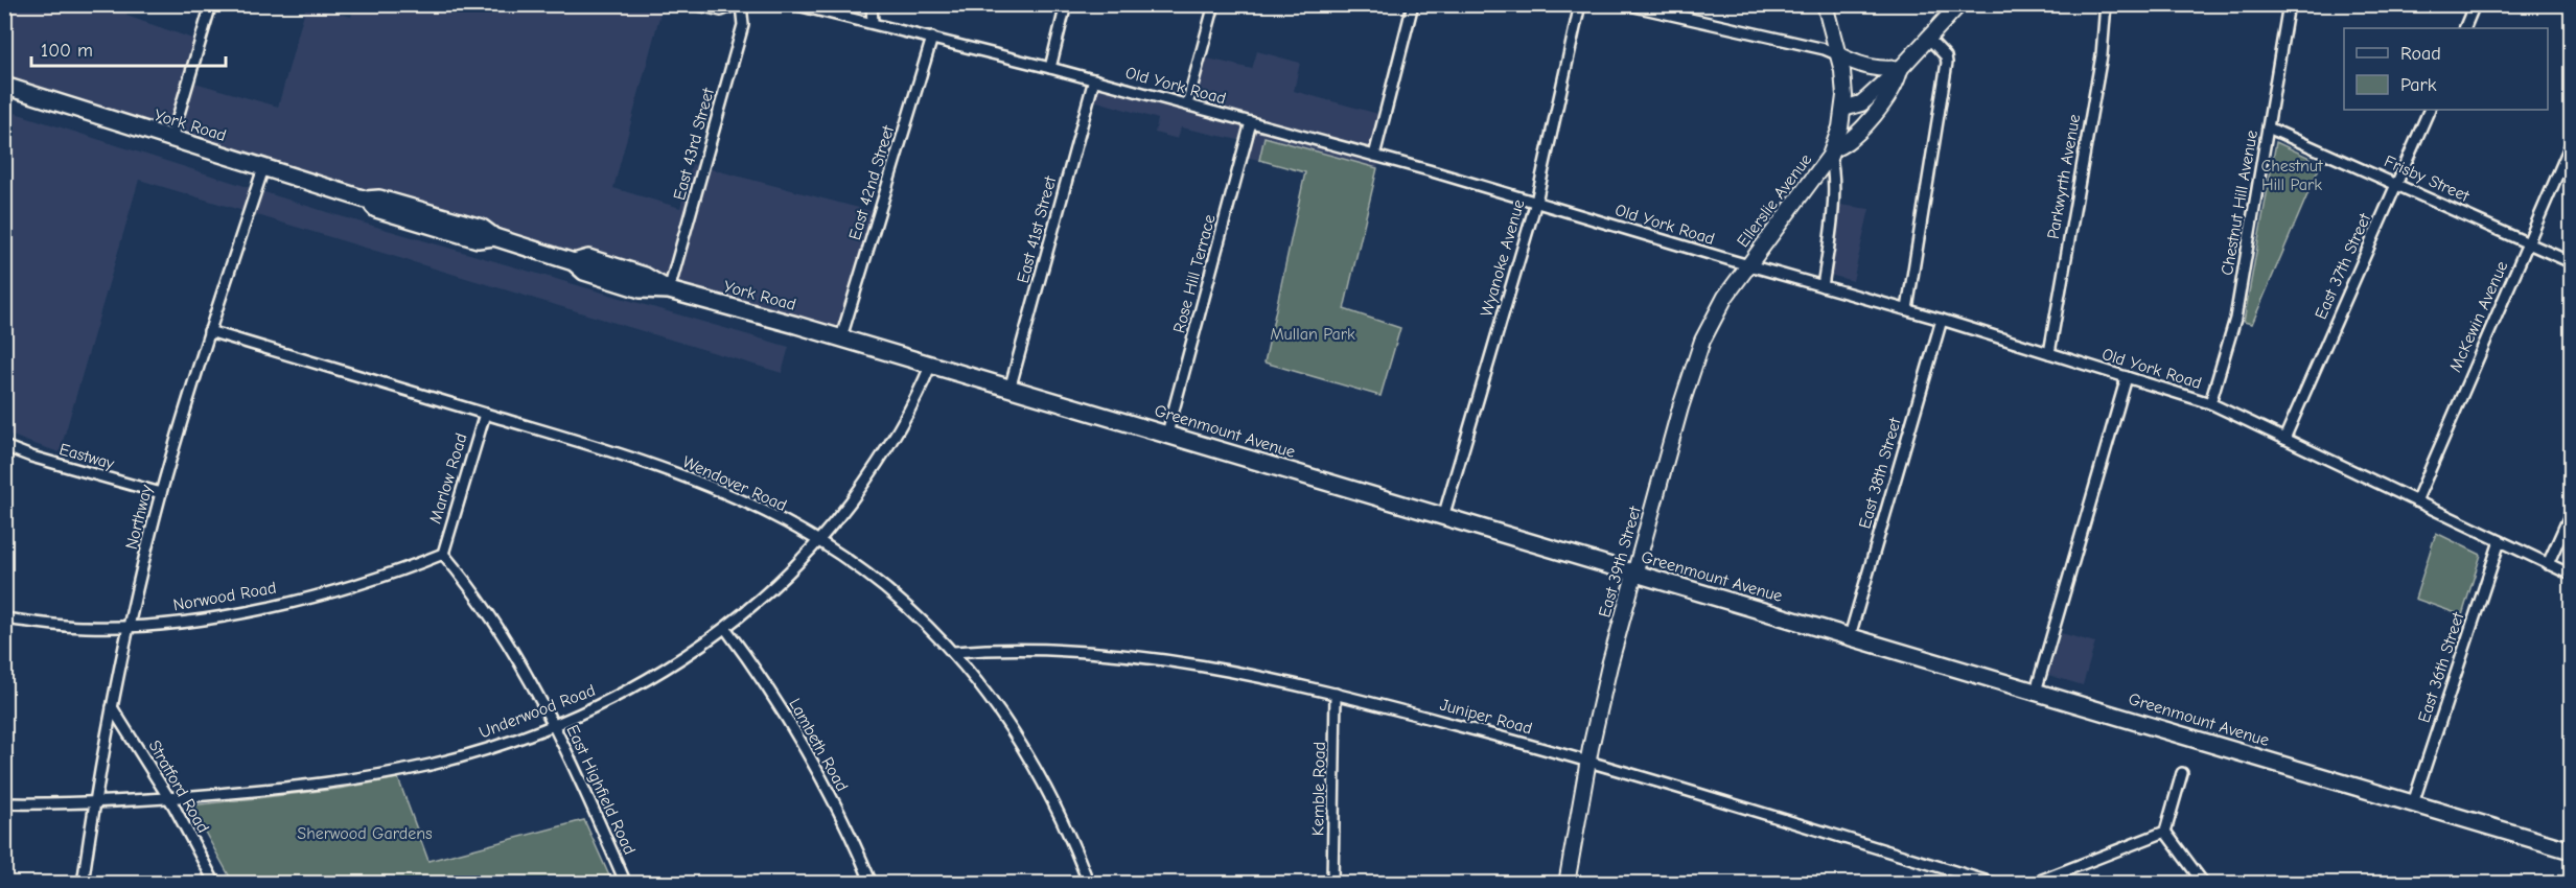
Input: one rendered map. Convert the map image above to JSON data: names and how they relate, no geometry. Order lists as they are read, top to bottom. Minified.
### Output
{"streets":{"main road":["York Road","Ellerslie Avenue","Greenmount Avenue","East 39th Street"],"street":["Old York Road","East 43rd Street","Parkwyrth Avenue","Frisby Street","East 42nd Street","Chestnut Hill Avenue","East 41st Street","Wyanoke Avenue","East 37th Street","Rose Hill Terrace","McKewin Avenue","Eastway","East 38th Street","Marlow Road","Wendover Road","Northway","Norwood Road","East 36th Street","Underwood Road","Juniper Road","Lambeth Road","Stratford Road","Kemble Road","East Highfield Road"]},"crossings":[["Old York Road","Parkwyrth Avenue"],["Old York Road","East 42nd Street"],["Old York Road","Ellerslie Avenue"],["Old York Road","Chestnut Hill Avenue"],["Old York Road","East 41st Street"],["Old York Road","Wyanoke Avenue"],["Old York Road","East 37th Street"],["Old York Road","Rose Hill Terrace"],["Old York Road","McKewin Avenue"],["Old York Road","East 38th Street"],["Old York Road","East 39th Street"],["Old York Road","East 36th Street"],["York Road","East 43rd Street"],["York Road","East 42nd Street"],["York Road","Greenmount Avenue"],["York Road","Northway"],["Frisby Street","Chestnut Hill Avenue"],["Frisby Street","East 37th Street"],["Frisby Street","McKewin Avenue"],["East 42nd Street","Greenmount Avenue"],["Ellerslie Avenue","East 39th Street"],["East 41st Street","Greenmount Avenue"],["Wyanoke Avenue","Greenmount Avenue"],["Rose Hill Terrace","Greenmount Avenue"],["Greenmount Avenue","East 38th Street"],["Greenmount Avenue","East 39th Street"],["Greenmount Avenue","East 36th Street"],["Greenmount Avenue","Underwood Road"],["Eastway","Northway"],["Marlow Road","Wendover Road"],["Marlow Road","Norwood Road"],["Marlow Road","East Highfield Road"],["Wendover Road","Northway"],["Wendover Road","Underwood Road"],["Wendover Road","Juniper Road"],["Northway","Norwood Road"],["Northway","Underwood Road"],["Northway","Stratford Road"],["East 39th Street","Juniper Road"],["Norwood Road","East Highfield Road"],["Underwood Road","Lambeth Road"],["Underwood Road","Stratford Road"],["Underwood Road","East Highfield Road"],["Juniper Road","Kemble Road"]],"parks":["Chestnut Hill Park","Mullan Park","Sherwood Gardens"],"legend":["Road","Park"],"scale_bar":"100 m"}
